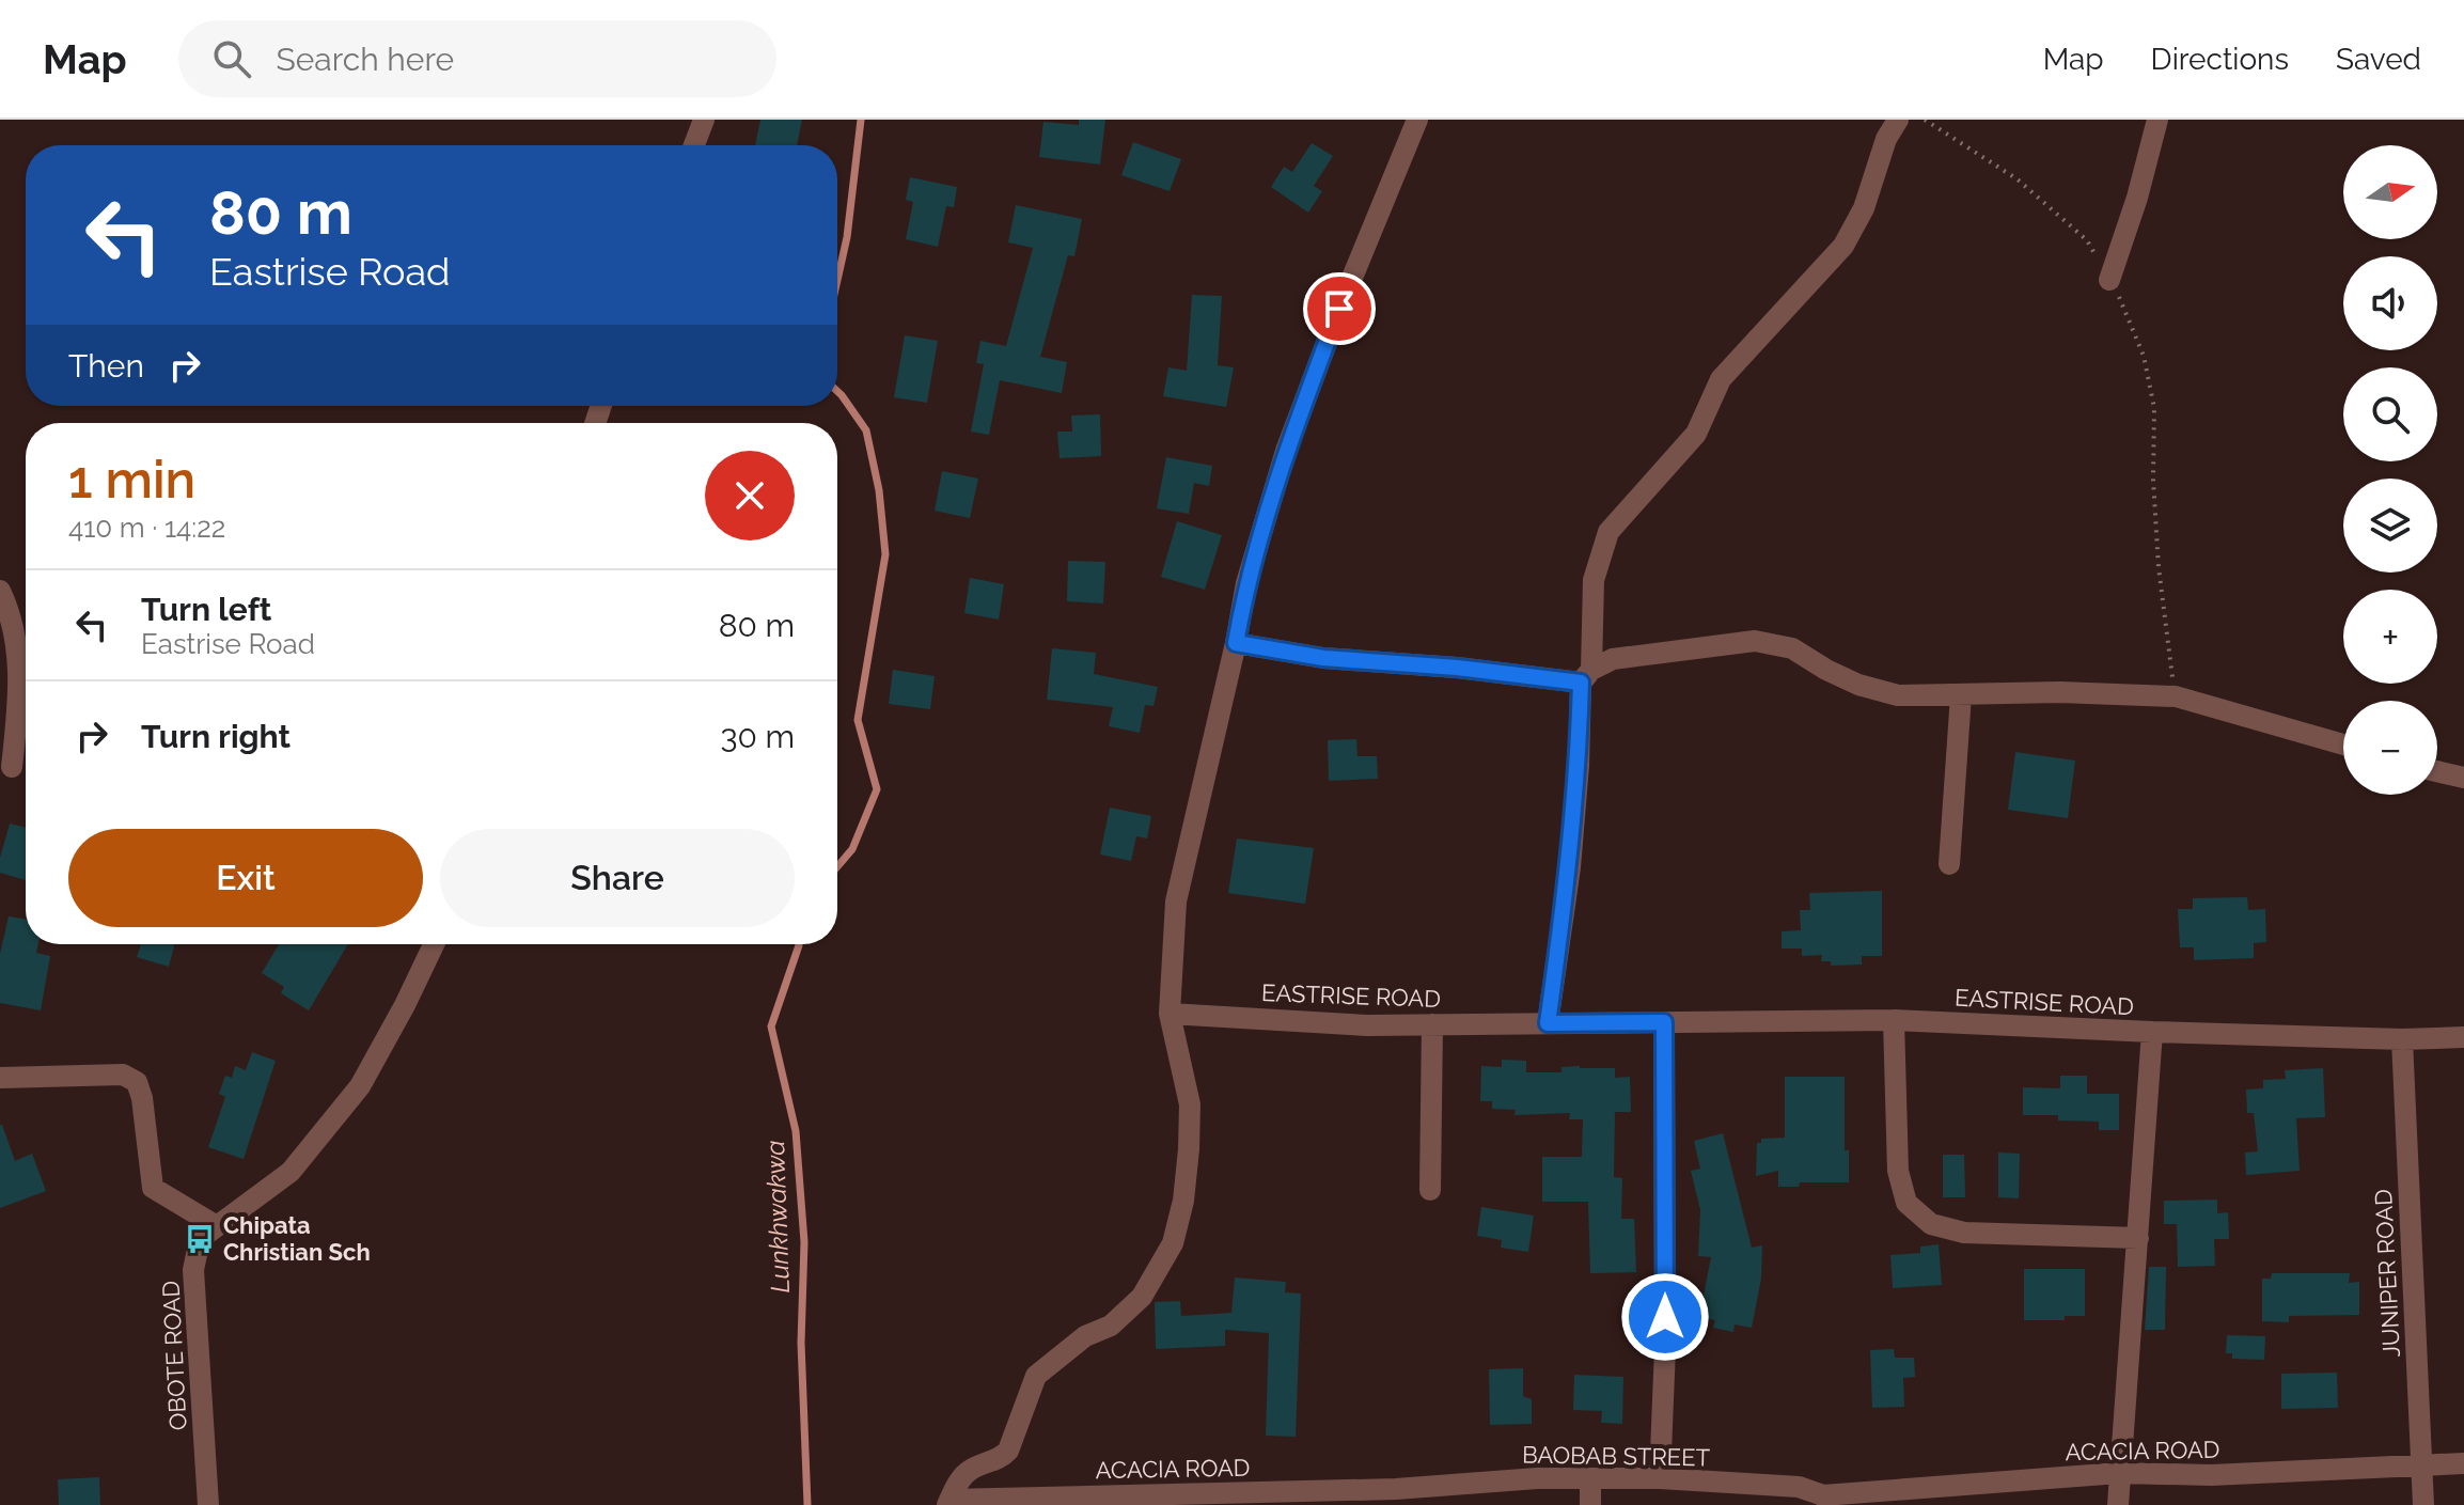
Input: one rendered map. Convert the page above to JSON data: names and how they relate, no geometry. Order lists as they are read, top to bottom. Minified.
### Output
{"streets":{"street":["EASTRISE ROAD","JUNIPER ROAD","OBOTE ROAD","ACACIA ROAD","BAOBAB STREET"]},"crossings":[["EASTRISE ROAD","JUNIPER ROAD"],["JUNIPER ROAD","ACACIA ROAD"],["ACACIA ROAD","BAOBAB STREET"]],"water":["Lunkhwakwa"],"places":{"bus stop":["Chipata Christian Sch"]},"north":"right","page":{"header":"Map","search":"Search here","nav":["Map","Directions","Saved"],"map_buttons":["+","−"],"turn":["80 m","Eastrise Road"],"then":"Then","heading":["1 min","410 m · 14:22"],"list":[{"name":"Turn left","note":"Eastrise Road","value":"80 m"},{"name":"Turn right","value":"30 m"}],"buttons":["Exit","Share"]}}
